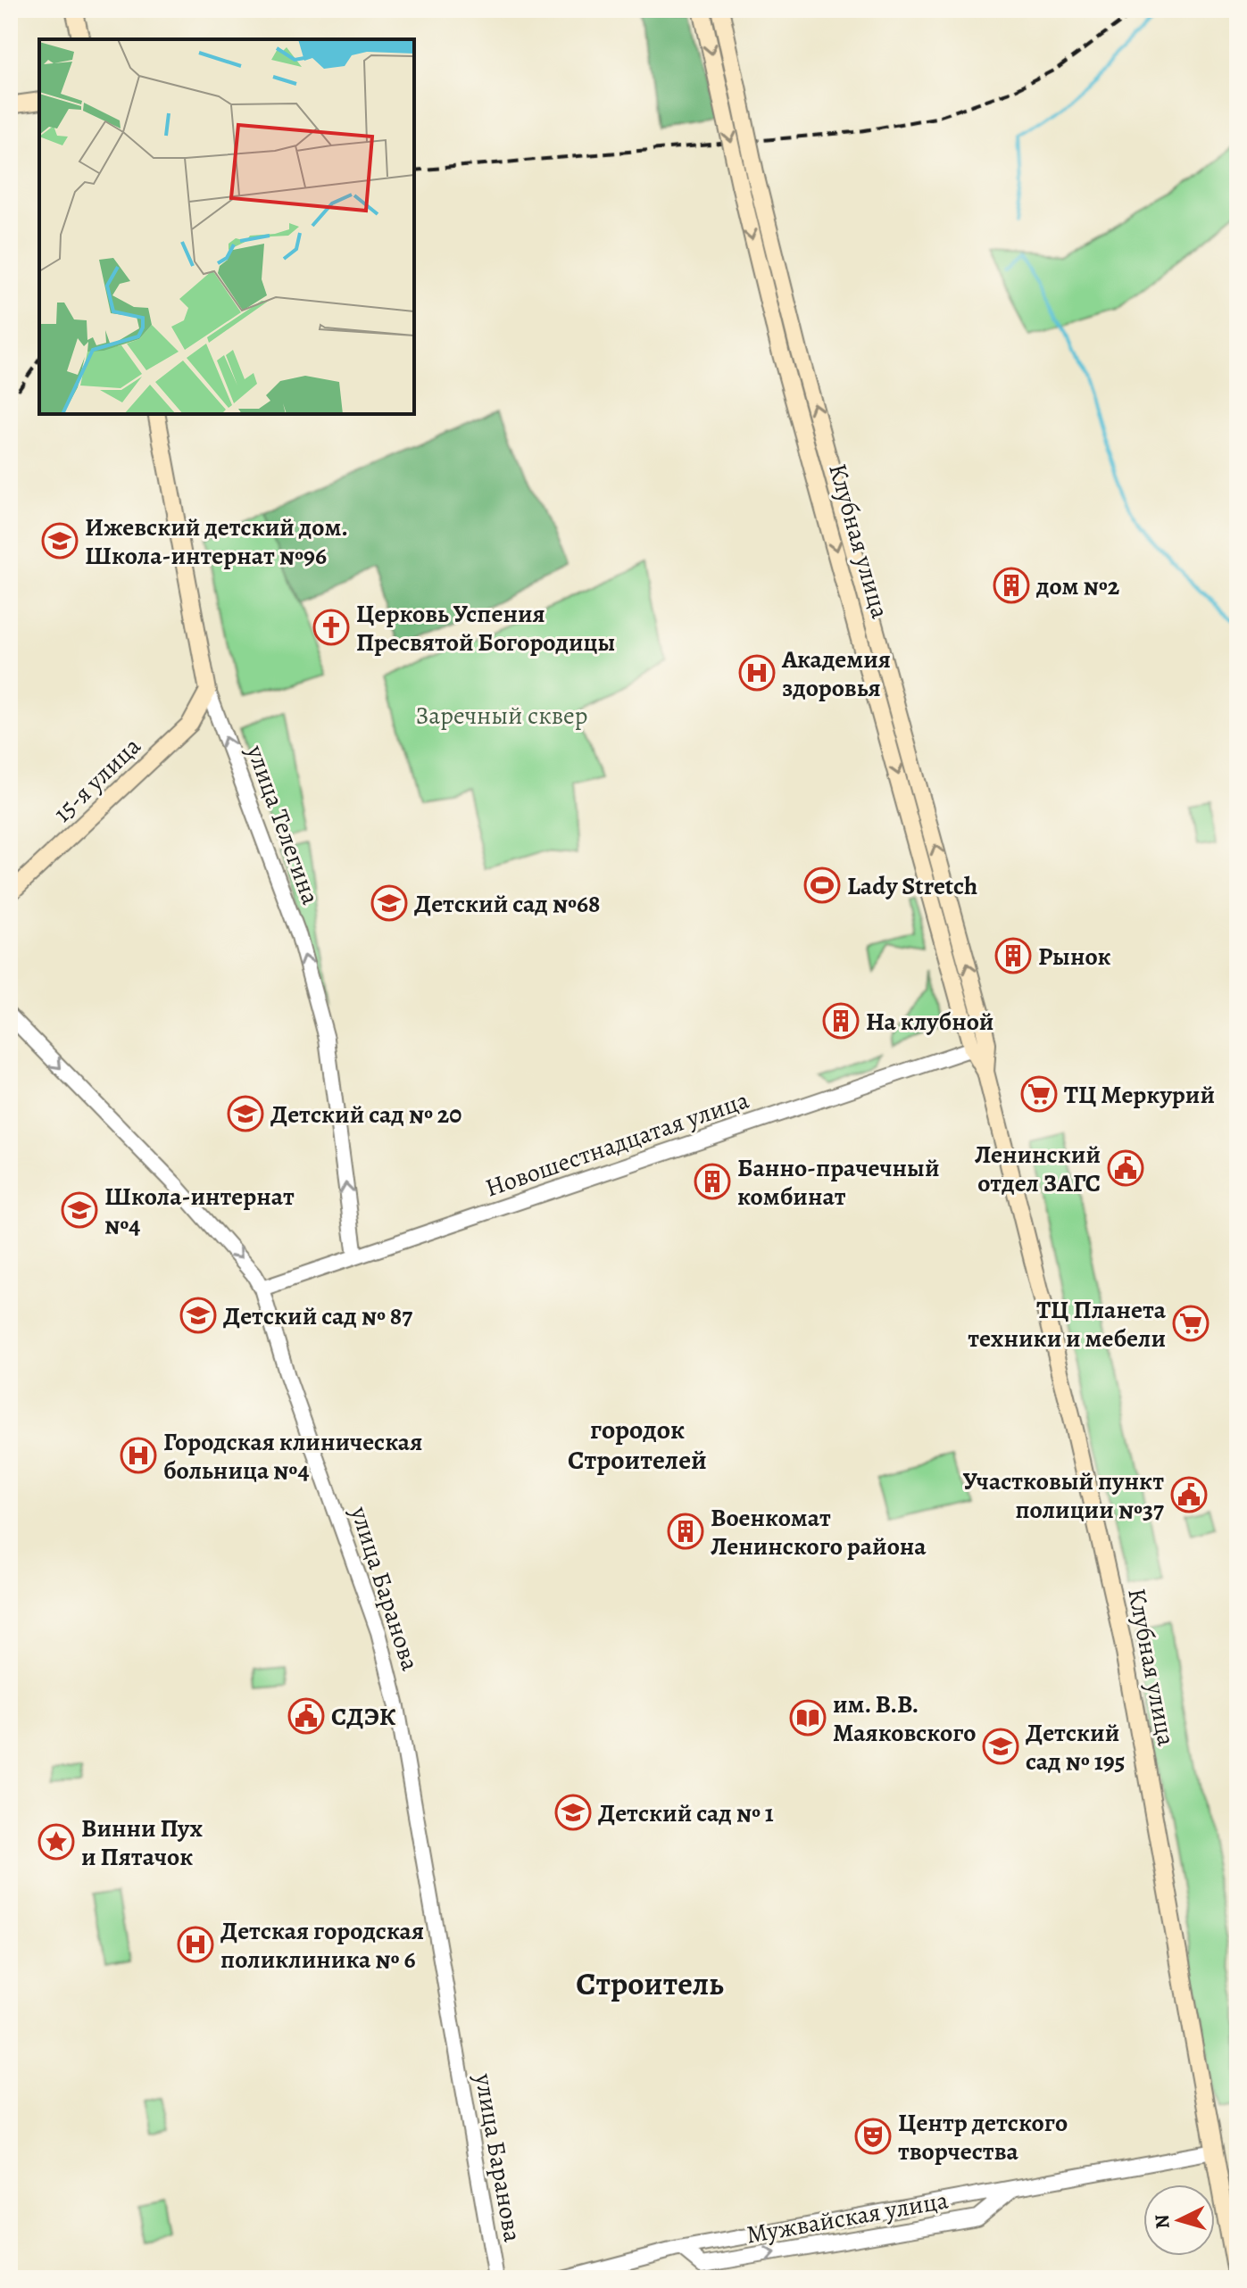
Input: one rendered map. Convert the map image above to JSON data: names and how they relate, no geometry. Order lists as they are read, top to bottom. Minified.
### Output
{"streets":{"main road":["Клубная улица","15-я улица","улица Телегина"],"street":["Новошестнадцатая улица","улица Баранова","Мужвайская улица"]},"crossings":[["Клубная улица","Новошестнадцатая улица"],["Клубная улица","Мужвайская улица"],["15-я улица","улица Телегина"],["улица Телегина","Новошестнадцатая улица"],["Новошестнадцатая улица","улица Баранова"]],"one_way":["улица Телегина"],"districts":["городок Строителей","Строитель"],"parks":["Заречный сквер"],"places":{"school or university":["Ижевский детский дом. Школа-интернат №96","Детский сад №68","Детский сад № 20","Школа-интернат №4","Детский сад № 87","Детский сад № 195","Детский сад № 1"],"building":["дом №2","Рынок","На клубной","Банно-прачечный комбинат","Военкомат Ленинского района"],"church":["Церковь Успения Пресвятой Богородицы"],"hospital":["Академия здоровья","Городская клиническая больница №4","Детская городская поликлиника № 6"],"sports":["Lady Stretch"],"supermarket":["ТЦ Меркурий","ТЦ Планета техники и мебели"],"public building":["Ленинский отдел ЗАГС","Участковый пункт полиции №37","СДЭК"],"library":["им. В.В. Маяковского"],"place":["Винни Пух и Пятачок"],"theatre":["Центр детского творчества"]},"north":"left"}
